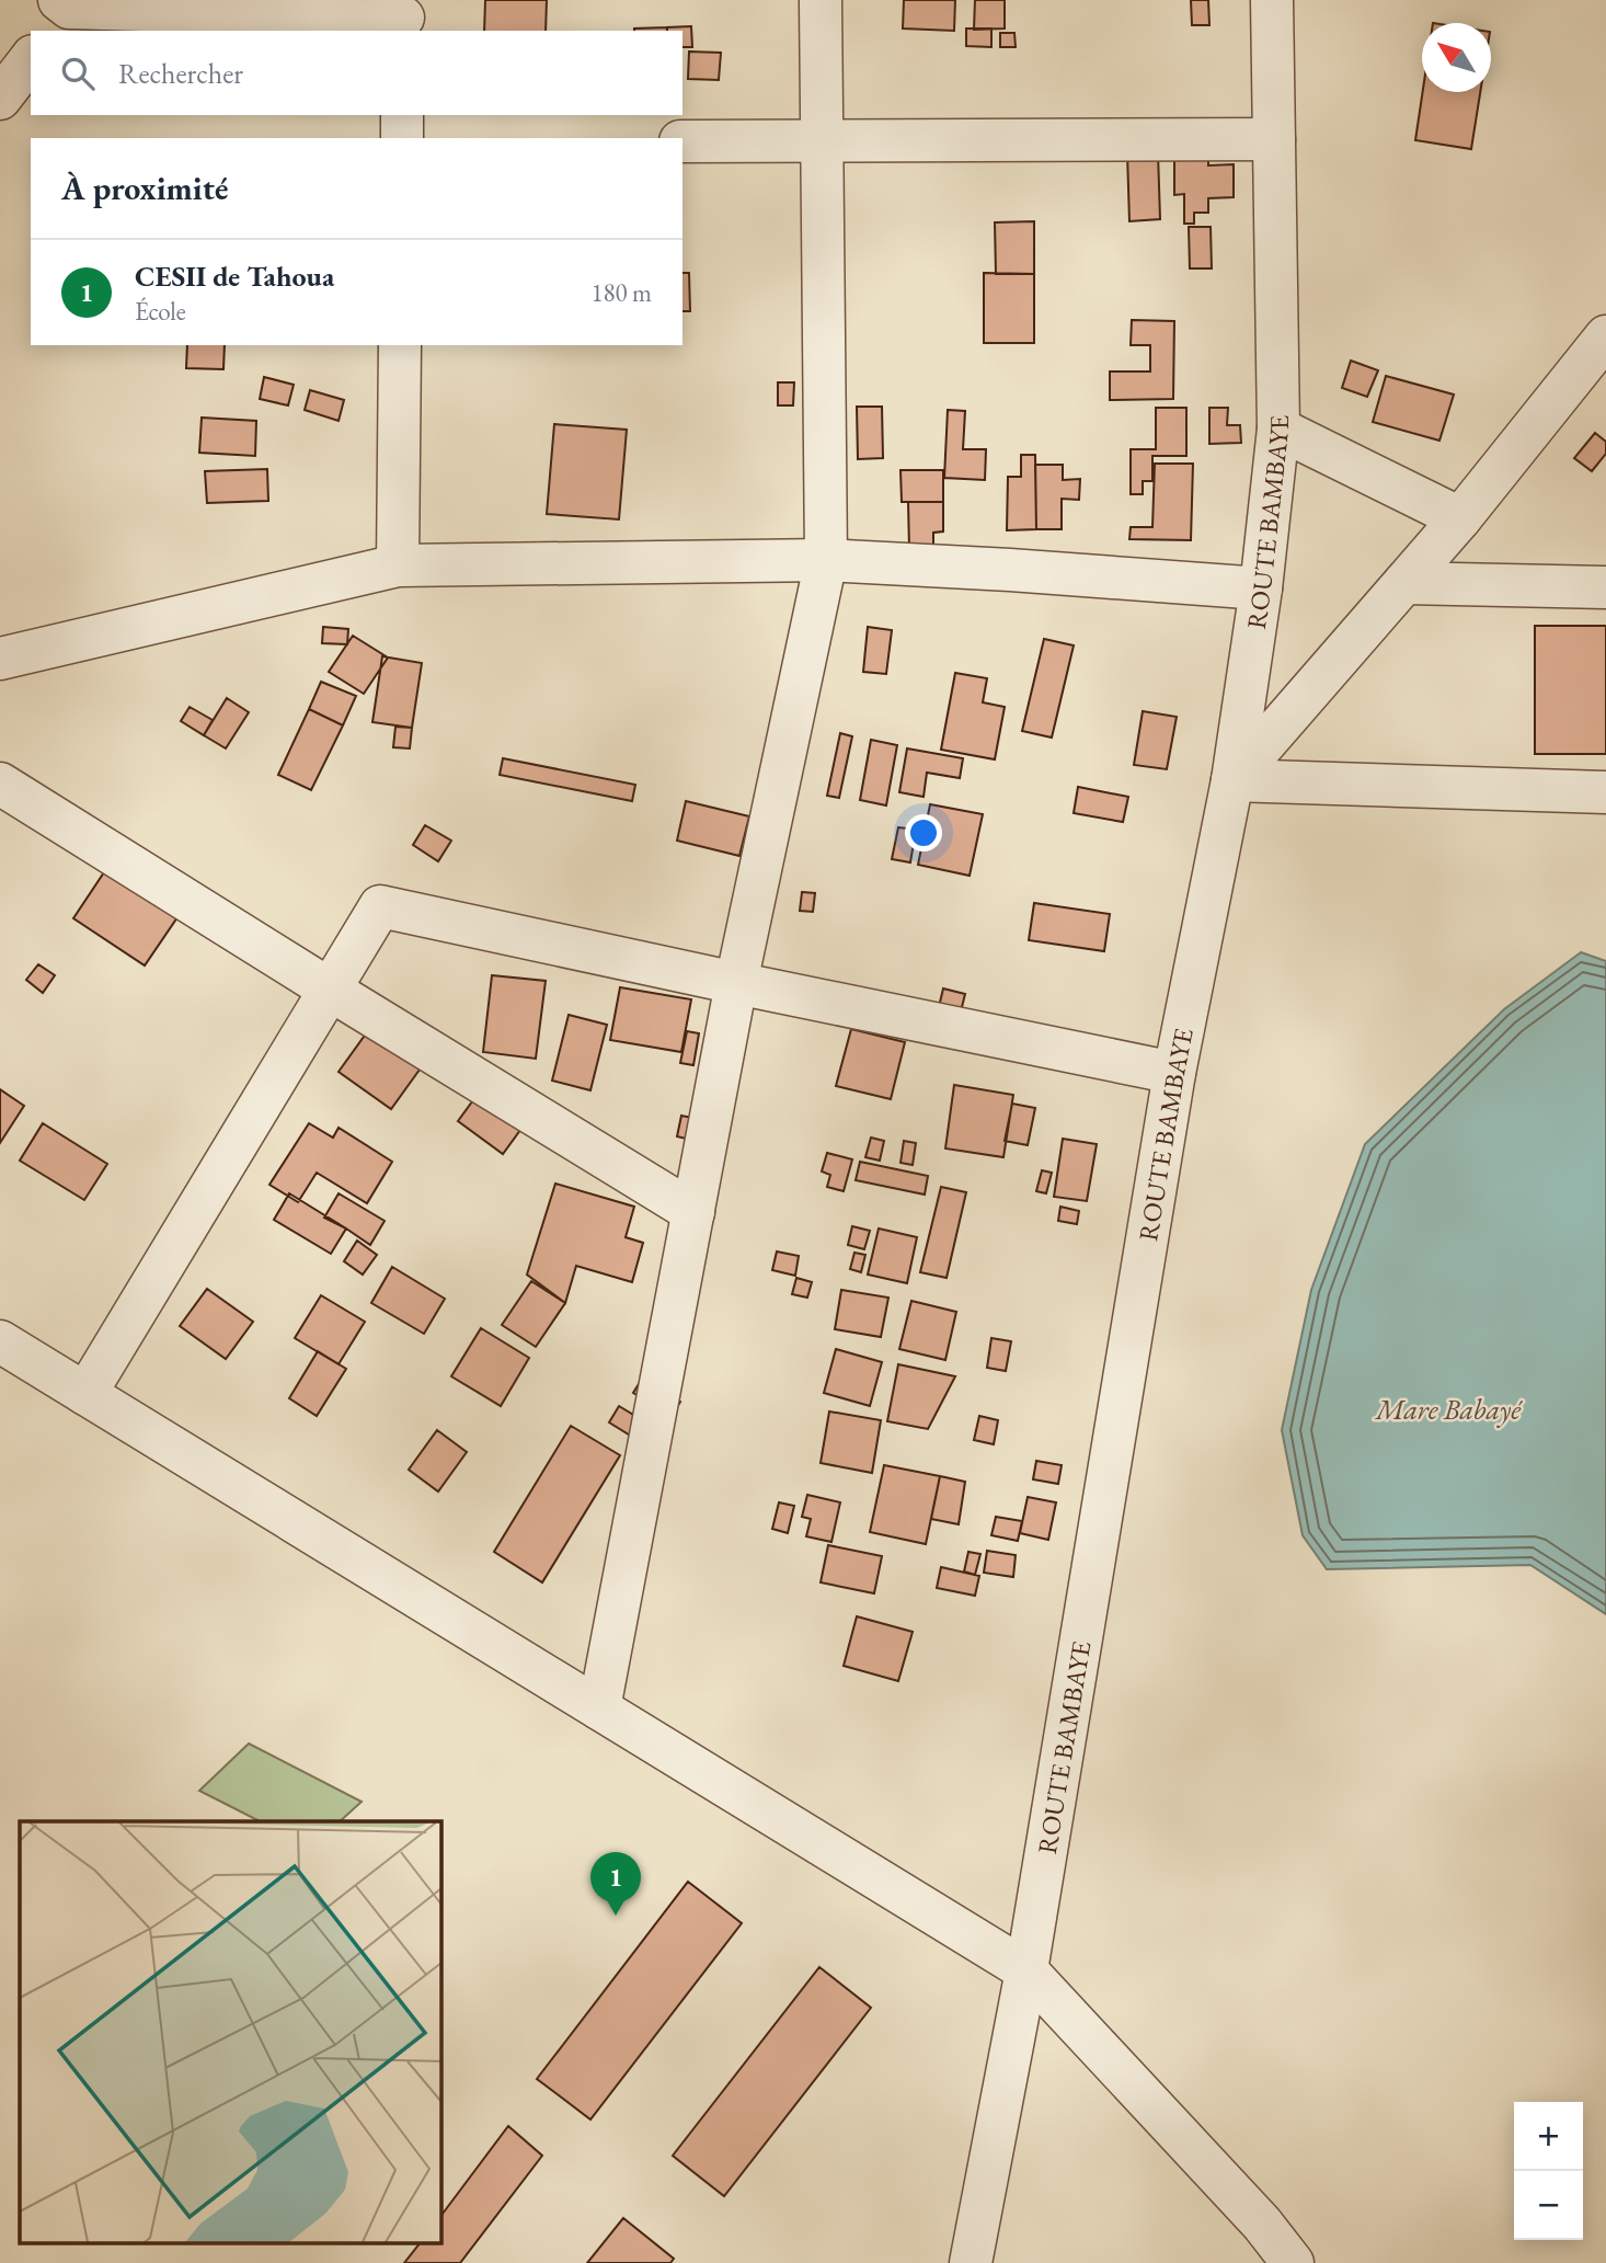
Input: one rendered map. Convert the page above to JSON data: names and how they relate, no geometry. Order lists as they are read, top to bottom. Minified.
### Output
{"streets":{"street":["ROUTE BAMBAYE"]},"water":["Mare Babayé"],"north":"top left","page":{"search":"Rechercher","heading":"À proximité","list":[{"mark":"1","name":"CESII de Tahoua","note":"École","value":"180 m"}],"pins":"1","map_buttons":["+","−"]}}
